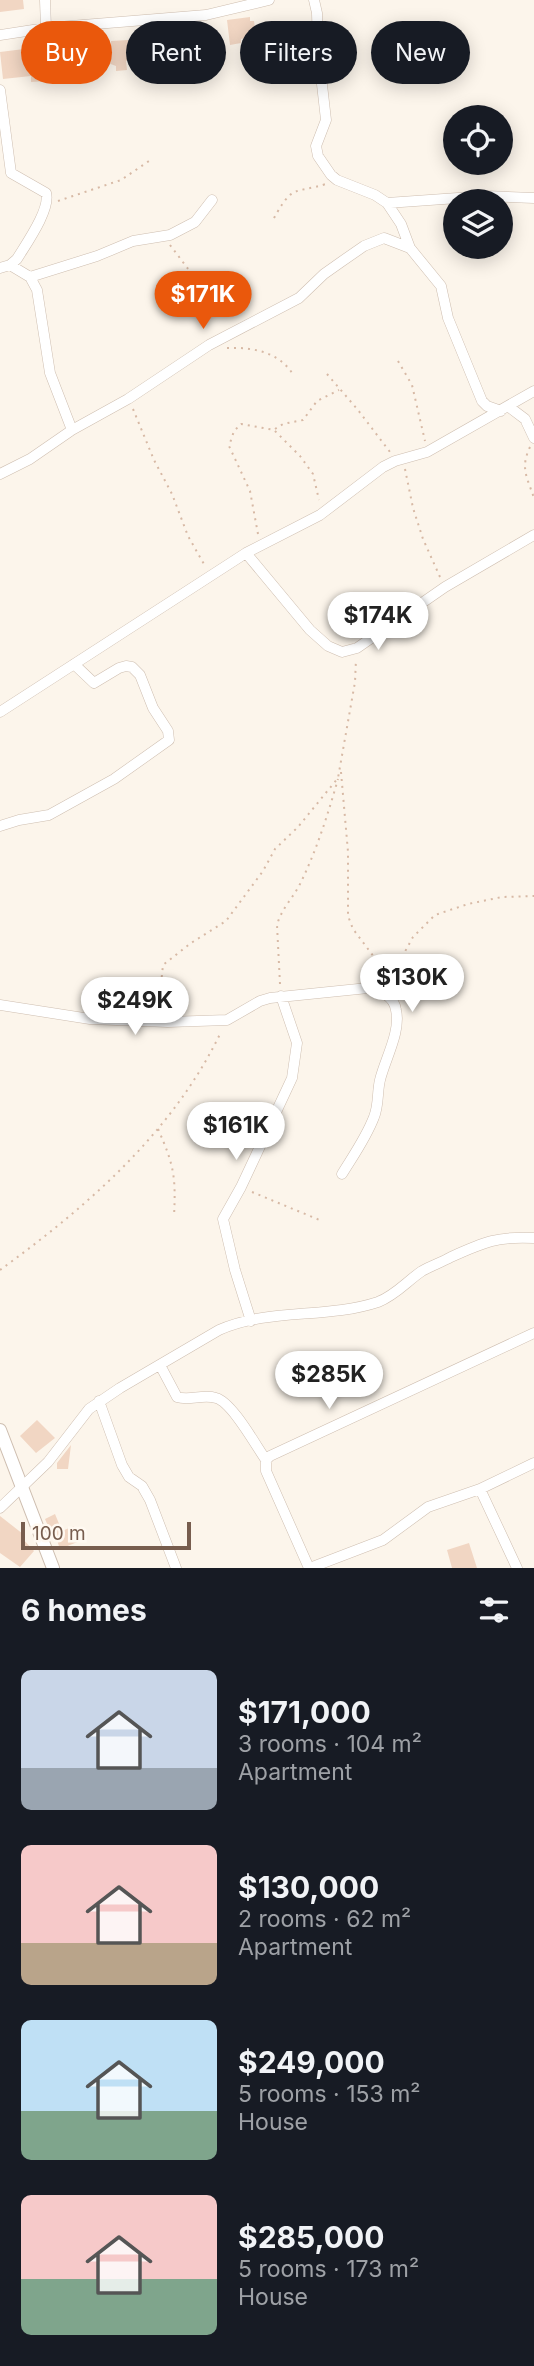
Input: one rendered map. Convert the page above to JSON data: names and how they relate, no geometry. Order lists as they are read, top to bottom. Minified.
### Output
{"scale_bar":"100 m","page":{"chip":["Buy","Rent","Filters","New"],"price":["$171K","$174K","$130K","$249K","$161K","$285K"],"scale":"100 m","heading":"6 homes","list":[{"name":"$171,000","note":"3 rooms · 104 m² · Apartment"},{"name":"$130,000","note":"2 rooms · 62 m² · Apartment"},{"name":"$249,000","note":"5 rooms · 153 m² · House"},{"name":"$285,000","note":"5 rooms · 173 m² · House"}]}}
